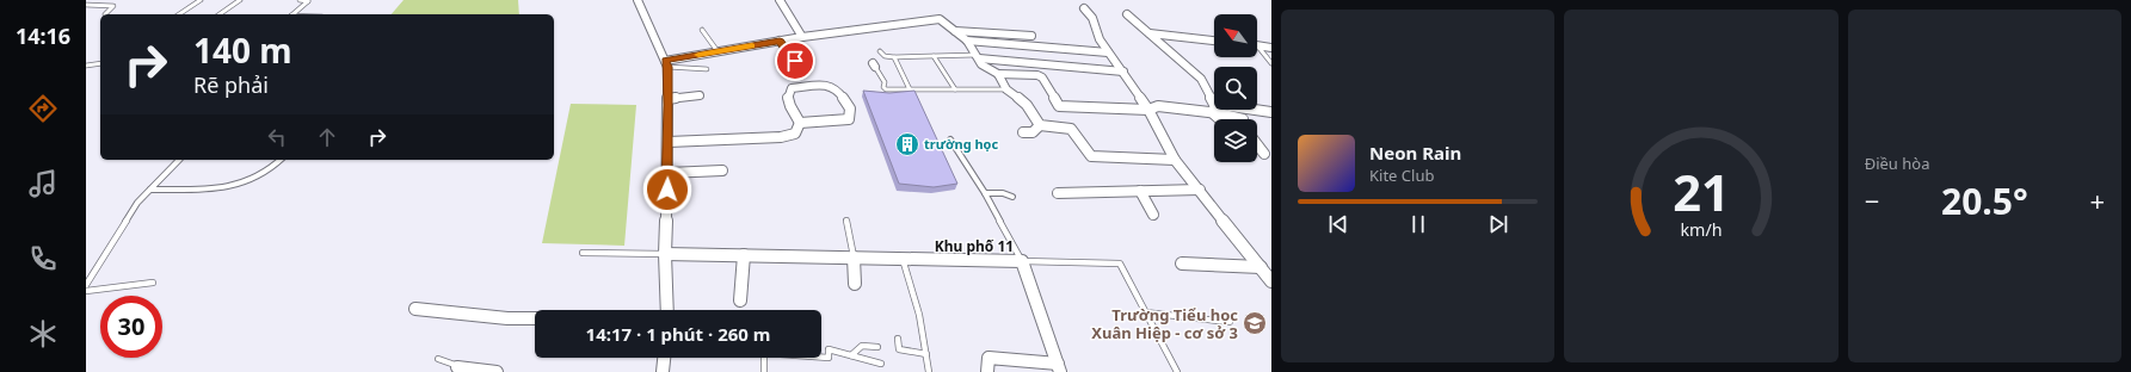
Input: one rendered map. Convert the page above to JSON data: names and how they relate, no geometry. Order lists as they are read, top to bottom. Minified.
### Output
{"districts":["Khu phố 11"],"places":{"building":["trường học"],"school or university":["Trường Tiểu học Xuân Hiệp - cơ sở 3"]},"north":"top left","page":{"tabs":"14:16","tile":"Điều hòa","turn":["140 m","Rẽ phải"],"song":["Neon Rain","Kite Club"],"heat":["−","20.5°","+"],"limit":"30","trip":"14:17 · 1 phút · 260 m","gauge":["21","km/h"]}}
